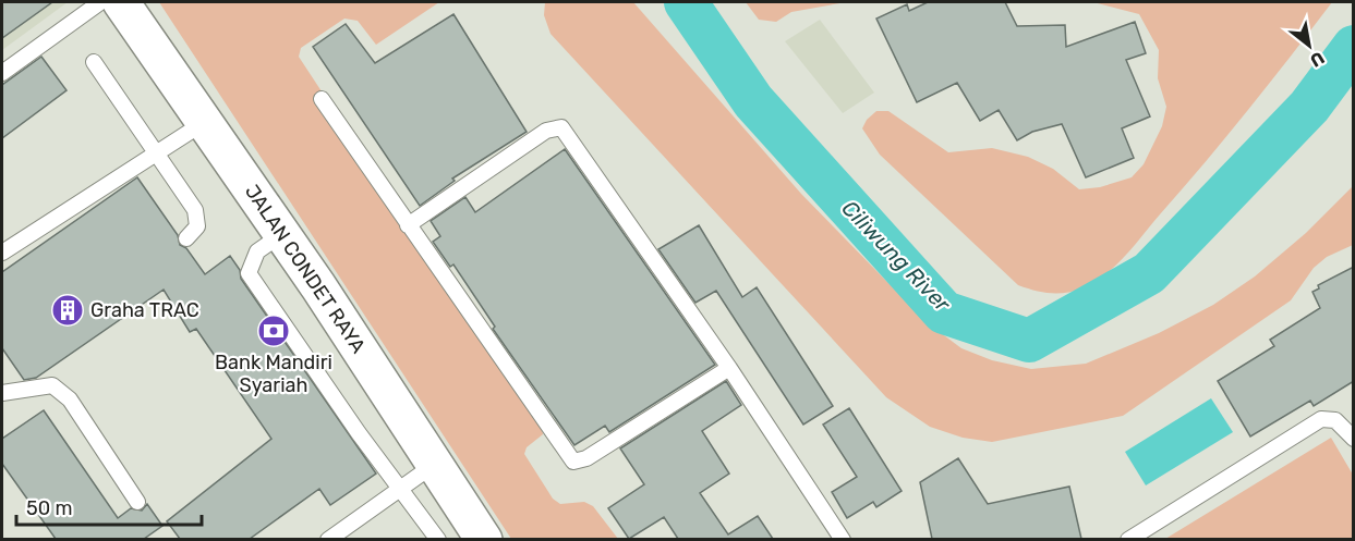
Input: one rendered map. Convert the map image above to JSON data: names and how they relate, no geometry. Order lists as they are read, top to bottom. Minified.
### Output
{"streets":{"street":["JALAN CONDET RAYA"]},"water":["Ciliwung River"],"places":{"building":["Graha TRAC"],"bank":["Bank Mandiri Syariah"]},"scale_bar":"50 m","north":"bottom right"}
